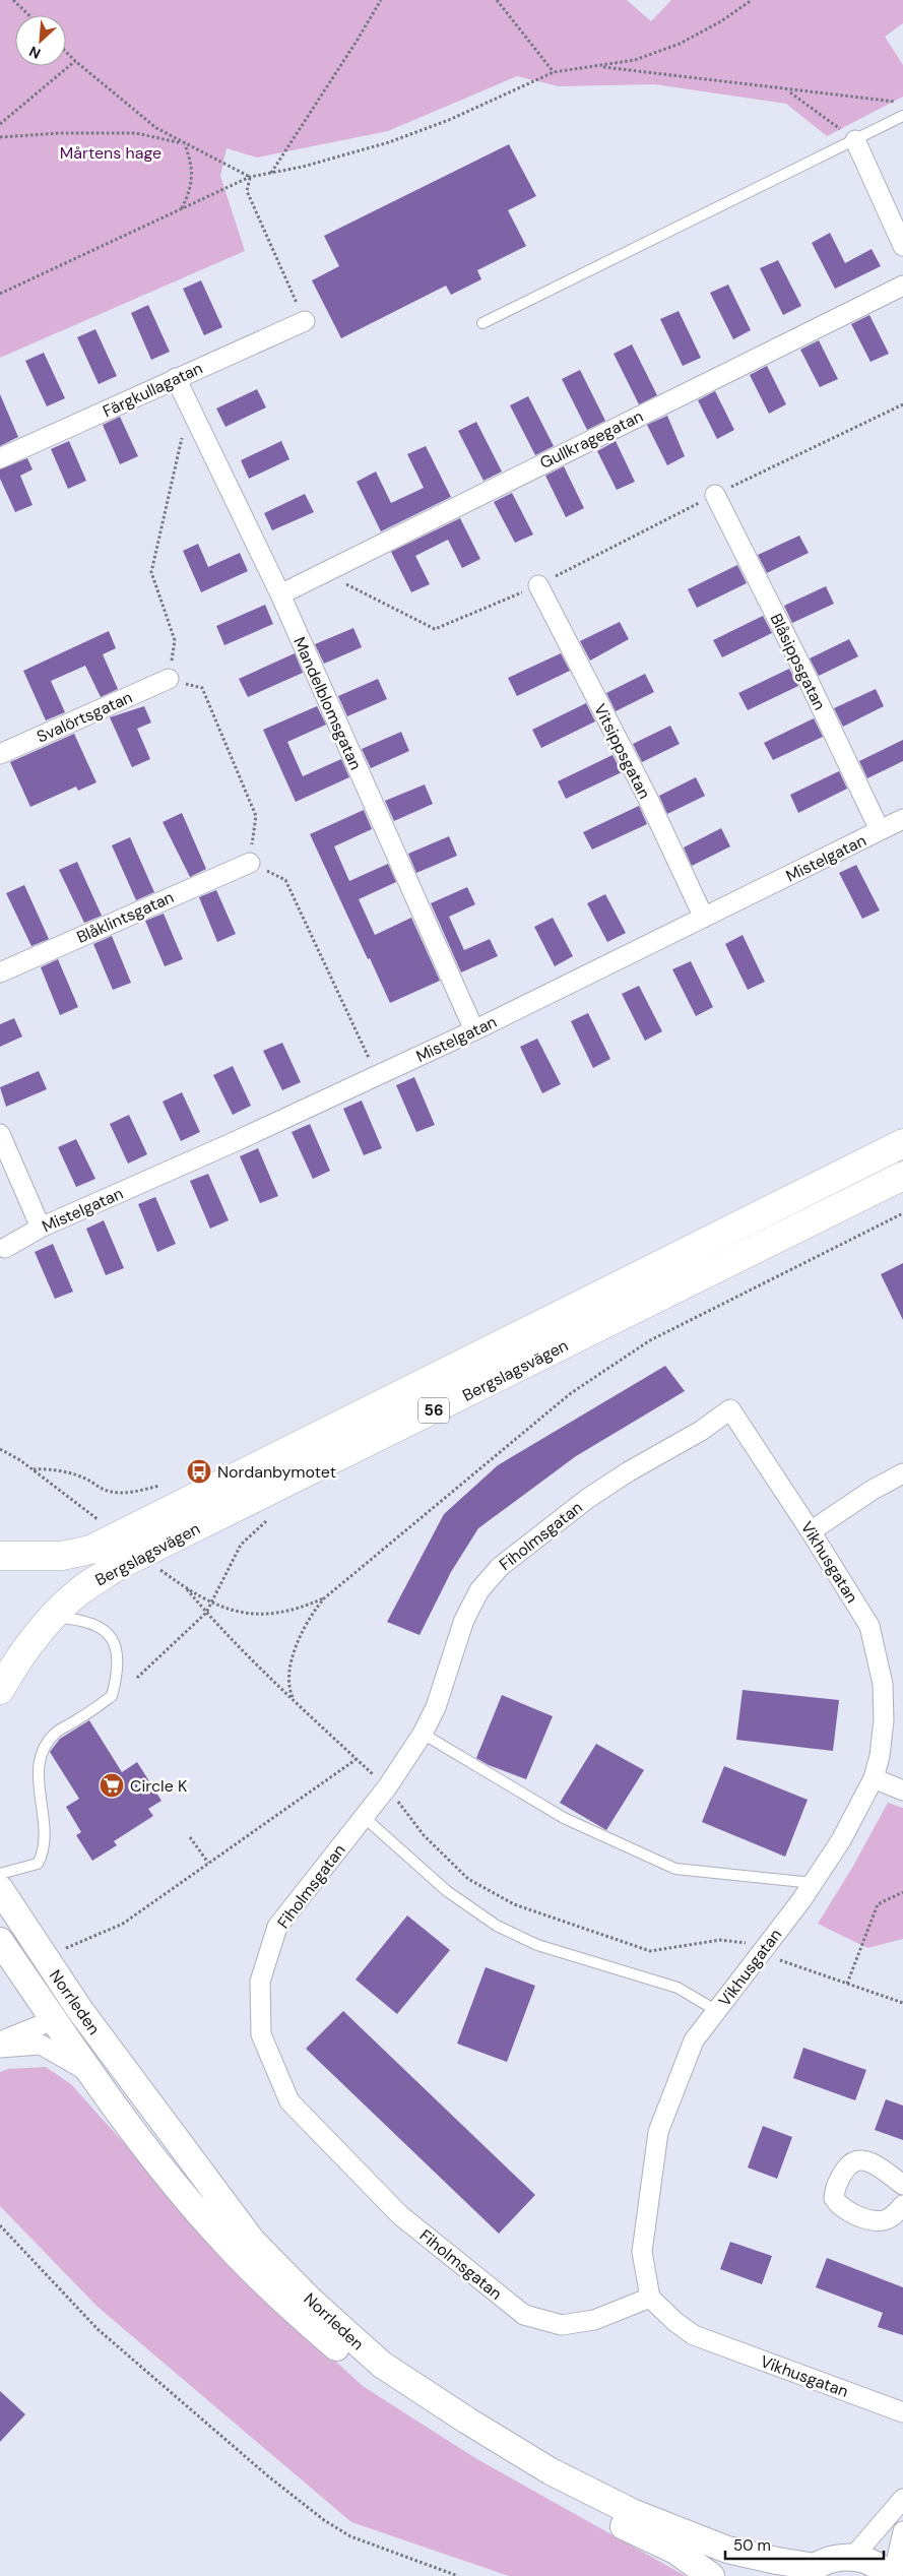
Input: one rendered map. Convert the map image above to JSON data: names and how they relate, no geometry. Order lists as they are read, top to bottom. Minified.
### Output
{"streets":{"highway":["Bergslagsvägen","56"],"main road":["Norrleden"],"street":["Färgkullagatan","Gullkragegatan","Blåsippsgatan","Mandelblomsgatan","Svalörtsgatan","Vitsippsgatan","Mistelgatan","Blåklintsgatan","Fiholmsgatan","Vikhusgatan"]},"crossings":[["Färgkullagatan","Mandelblomsgatan"],["Gullkragegatan","Mandelblomsgatan"],["Blåsippsgatan","Mistelgatan"],["Mandelblomsgatan","Mistelgatan"],["Vitsippsgatan","Mistelgatan"],["Fiholmsgatan","Vikhusgatan"]],"parks":["Mårtens hage"],"places":{"bus stop":["Nordanbymotet"],"supermarket":["Circle K"]},"scale_bar":"50 m","north":"bottom left"}
